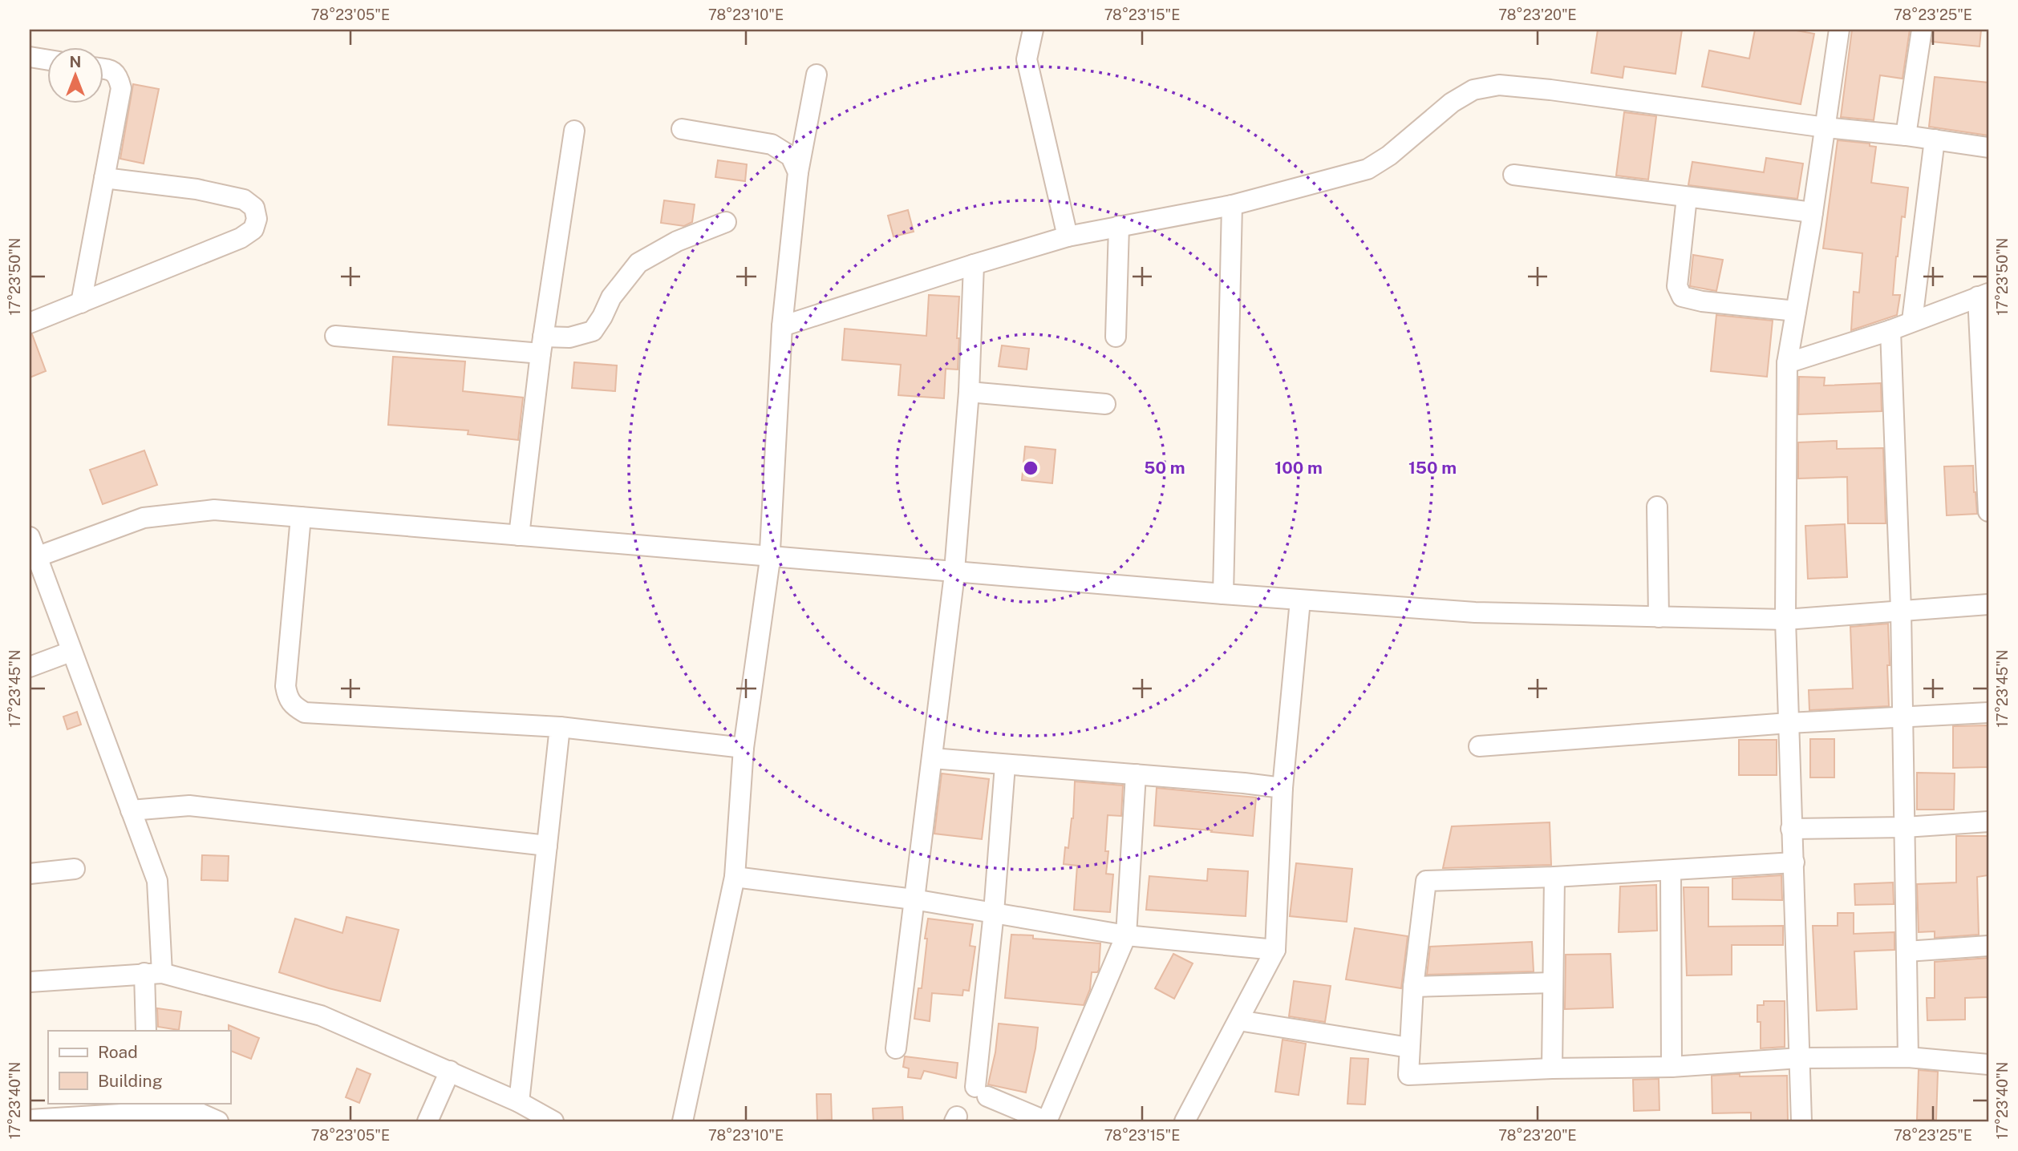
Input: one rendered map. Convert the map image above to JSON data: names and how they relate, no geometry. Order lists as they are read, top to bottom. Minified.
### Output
{"legend":["Road","Building"],"north":"top","coordinates":["78°23'05\"E","78°23'10\"E","78°23'15\"E","78°23'20\"E","78°23'25\"E","17°23'50\"N","17°23'45\"N","17°23'40\"N"],"rings":["50 m","100 m","150 m"]}
